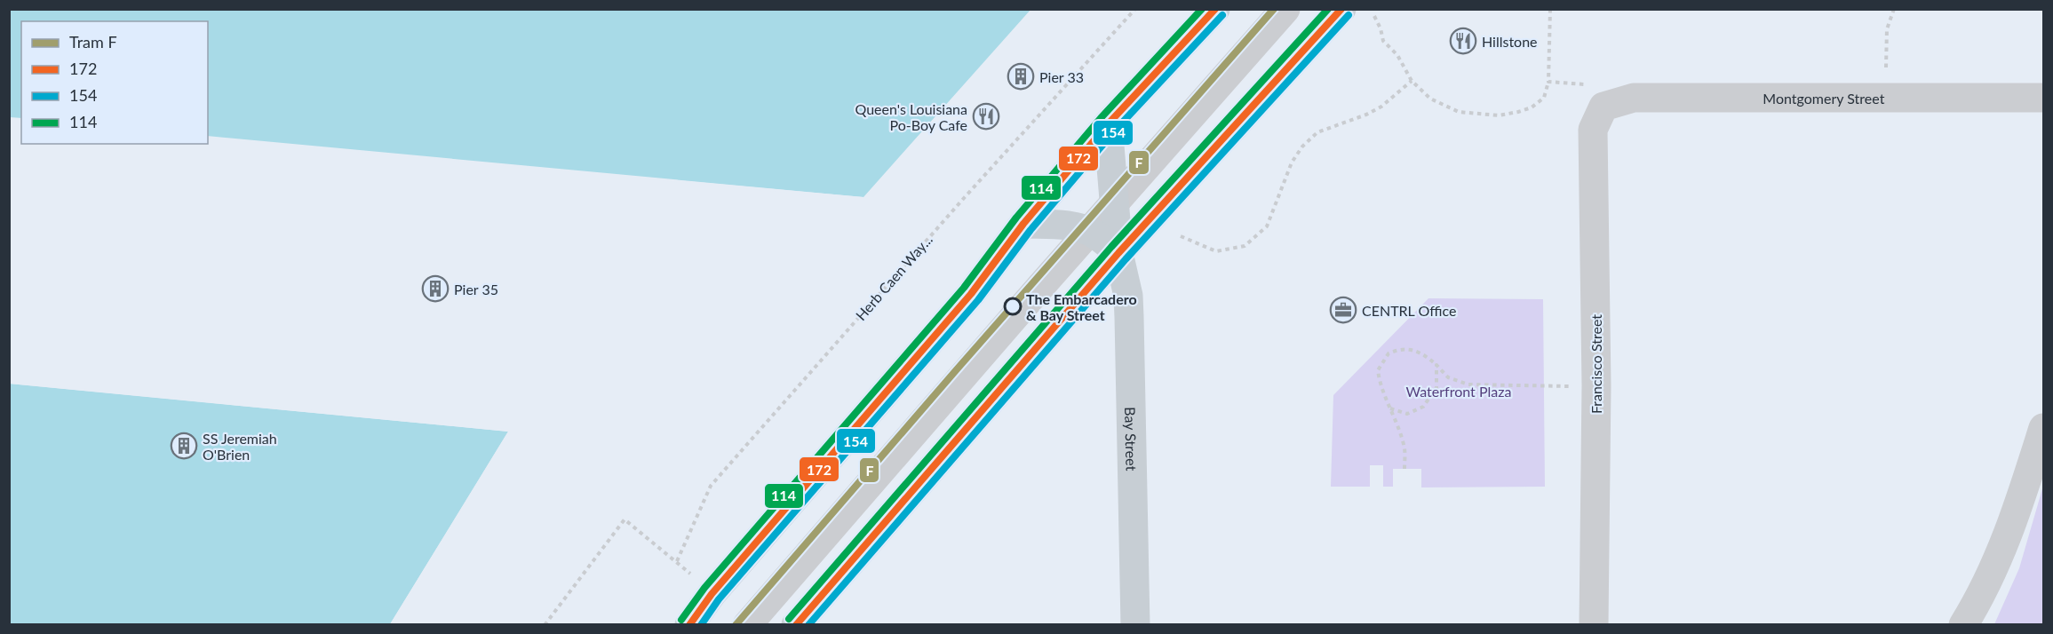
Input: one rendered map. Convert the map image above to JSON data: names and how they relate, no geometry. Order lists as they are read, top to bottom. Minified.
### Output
{"streets":{"main road":["Bay Street"],"street":["Montgomery Street","Francisco Street"],"path":["Herb Caen Way..."]},"crossings":[["Montgomery Street","Francisco Street"]],"parks":["Waterfront Plaza"],"places":{"restaurant":["Hillstone","Queen's Louisiana Po-Boy Cafe"],"building":["Pier 33","Pier 35","SS Jeremiah O'Brien"],"other":["The Embarcadero & Bay Street"],"office":["CENTRL Office"]},"lines":["tram line F","transit line 172","transit line 114","transit line 154"],"legend":["Tram F","172","154","114"]}
